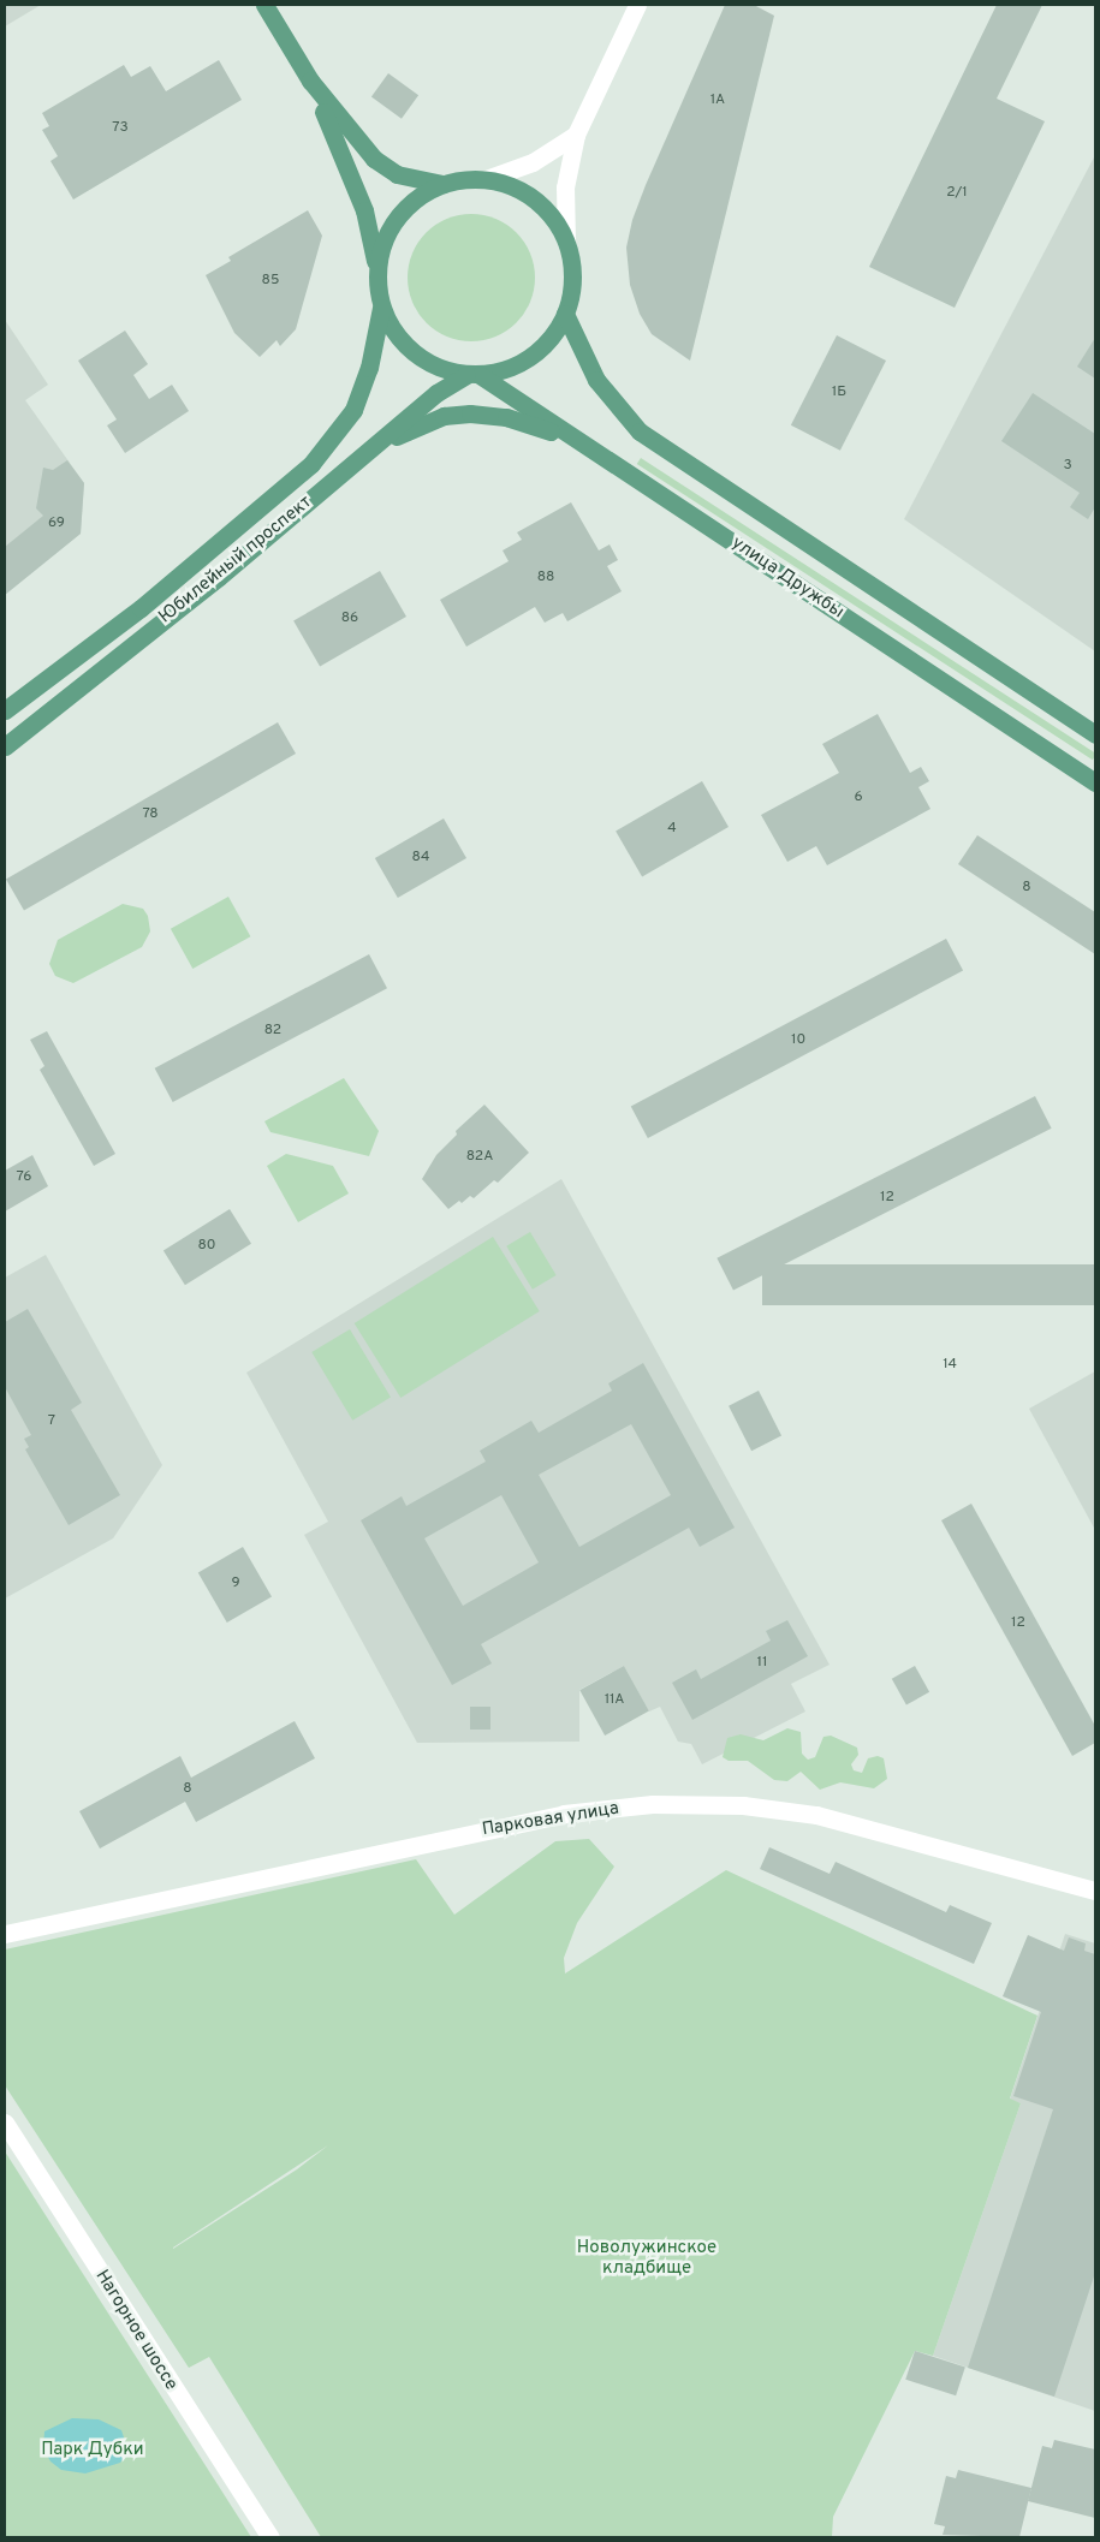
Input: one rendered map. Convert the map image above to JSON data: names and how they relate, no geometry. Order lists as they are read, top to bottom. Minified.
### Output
{"streets":{"main road":["Юбилейный проспект","улица Дружбы"],"street":["Парковая улица","Нагорное шоссе"]},"crossings":[["Юбилейный проспект","улица Дружбы"]],"parks":["Новолужинское кладбище","Парк Дубки"],"house_numbers":["1А","73","2/1","85","1Б","3","69","88","86","6","78","4","84","8","82","10","82А","76","12","80","14","7","9","12","11","11А","8"]}
